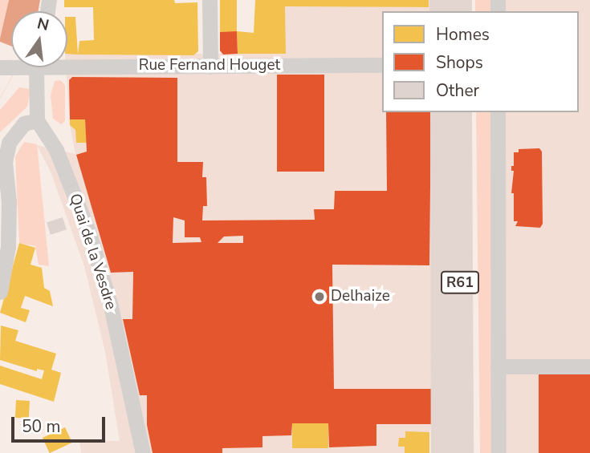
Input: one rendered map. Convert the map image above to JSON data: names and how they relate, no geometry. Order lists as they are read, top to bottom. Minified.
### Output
{"streets":{"highway":["R61"],"street":["Rue Fernand Houget","Quai de la Vesdre"]},"places":["Delhaize"],"legend":["Homes","Shops","Other"],"scale_bar":"50 m","north":"top"}
